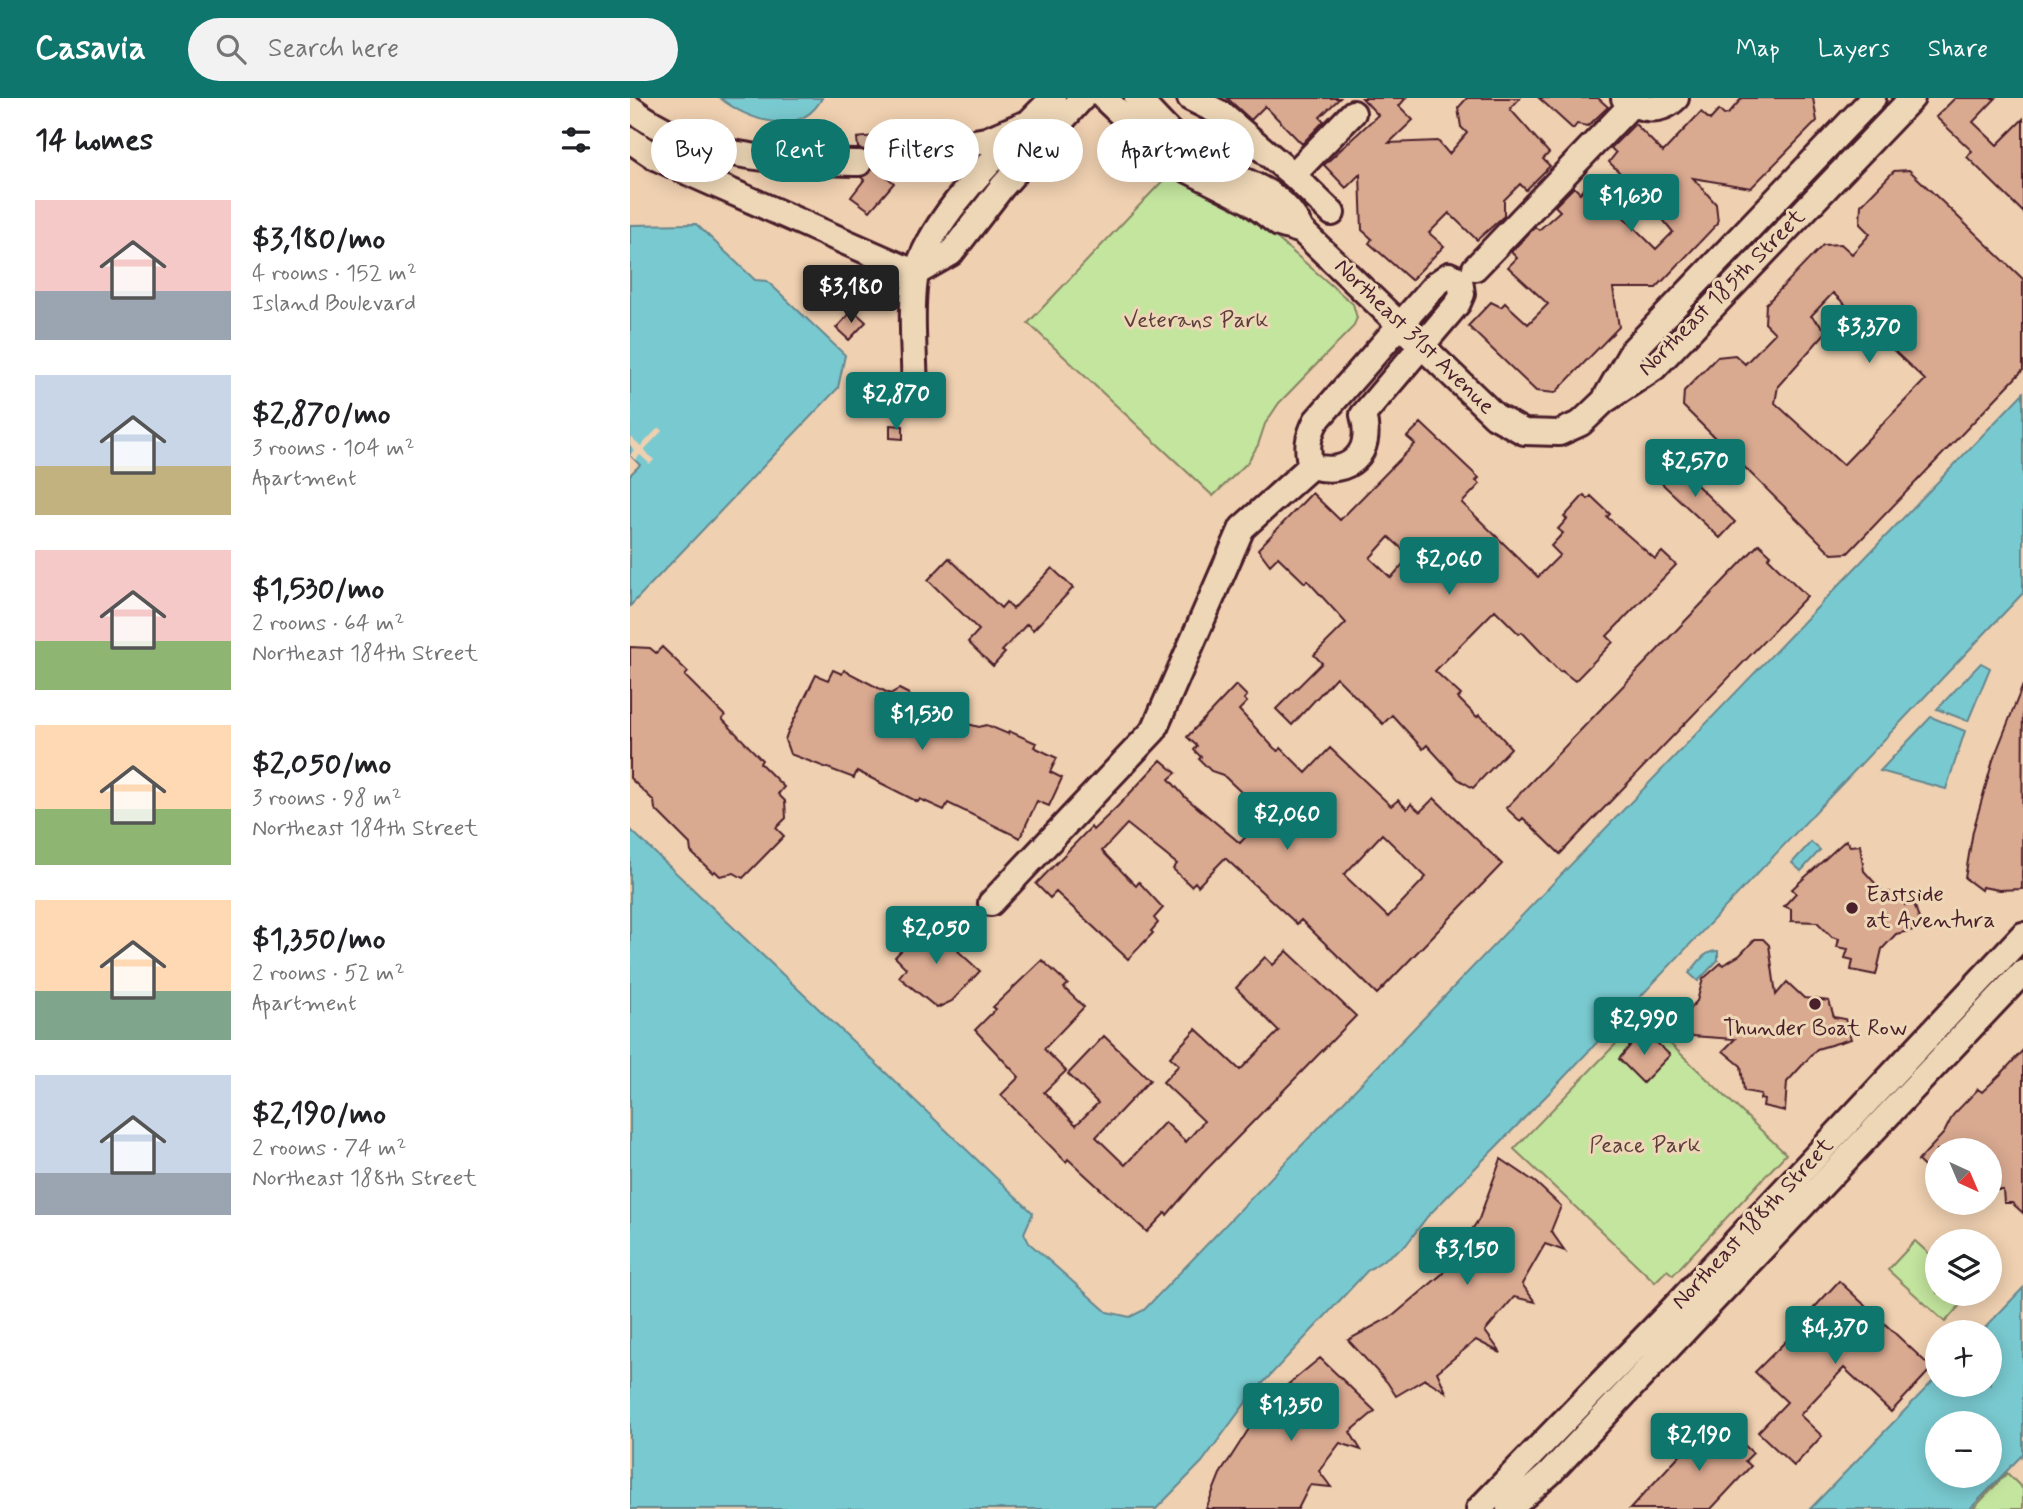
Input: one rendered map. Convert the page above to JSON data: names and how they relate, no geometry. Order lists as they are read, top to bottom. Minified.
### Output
{"streets":{"street":["Northeast 185th Street","Northeast 31st Avenue","Northeast 188th Street"]},"crossings":[["Northeast 185th Street","Northeast 31st Avenue"]],"parks":["Veterans Park","Peace Park"],"places":["Eastside at Aventura","Thunder Boat Row"],"north":"bottom right","page":{"header":"Casavia","search":"Search here","nav":["Map","Layers","Share"],"heading":"14 homes","chip":["Buy","Rent","Filters","New","Apartment"],"price":["$1,630","$3,180","$3,370","$2,870","$2,570","$2,060","$1,530","$2,060","$2,050","$2,990","$3,150","$4,370","$1,350","$2,190"],"list":[{"name":"$3,180/mo","note":"4 rooms · 152 m² · Island Boulevard"},{"name":"$2,870/mo","note":"3 rooms · 104 m² · Apartment"},{"name":"$1,530/mo","note":"2 rooms · 64 m² · Northeast 184th Street"},{"name":"$2,050/mo","note":"3 rooms · 98 m² · Northeast 184th Street"},{"name":"$1,350/mo","note":"2 rooms · 52 m² · Apartment"},{"name":"$2,190/mo","note":"2 rooms · 74 m² · Northeast 188th Street"}],"map_buttons":["+","−"]}}
